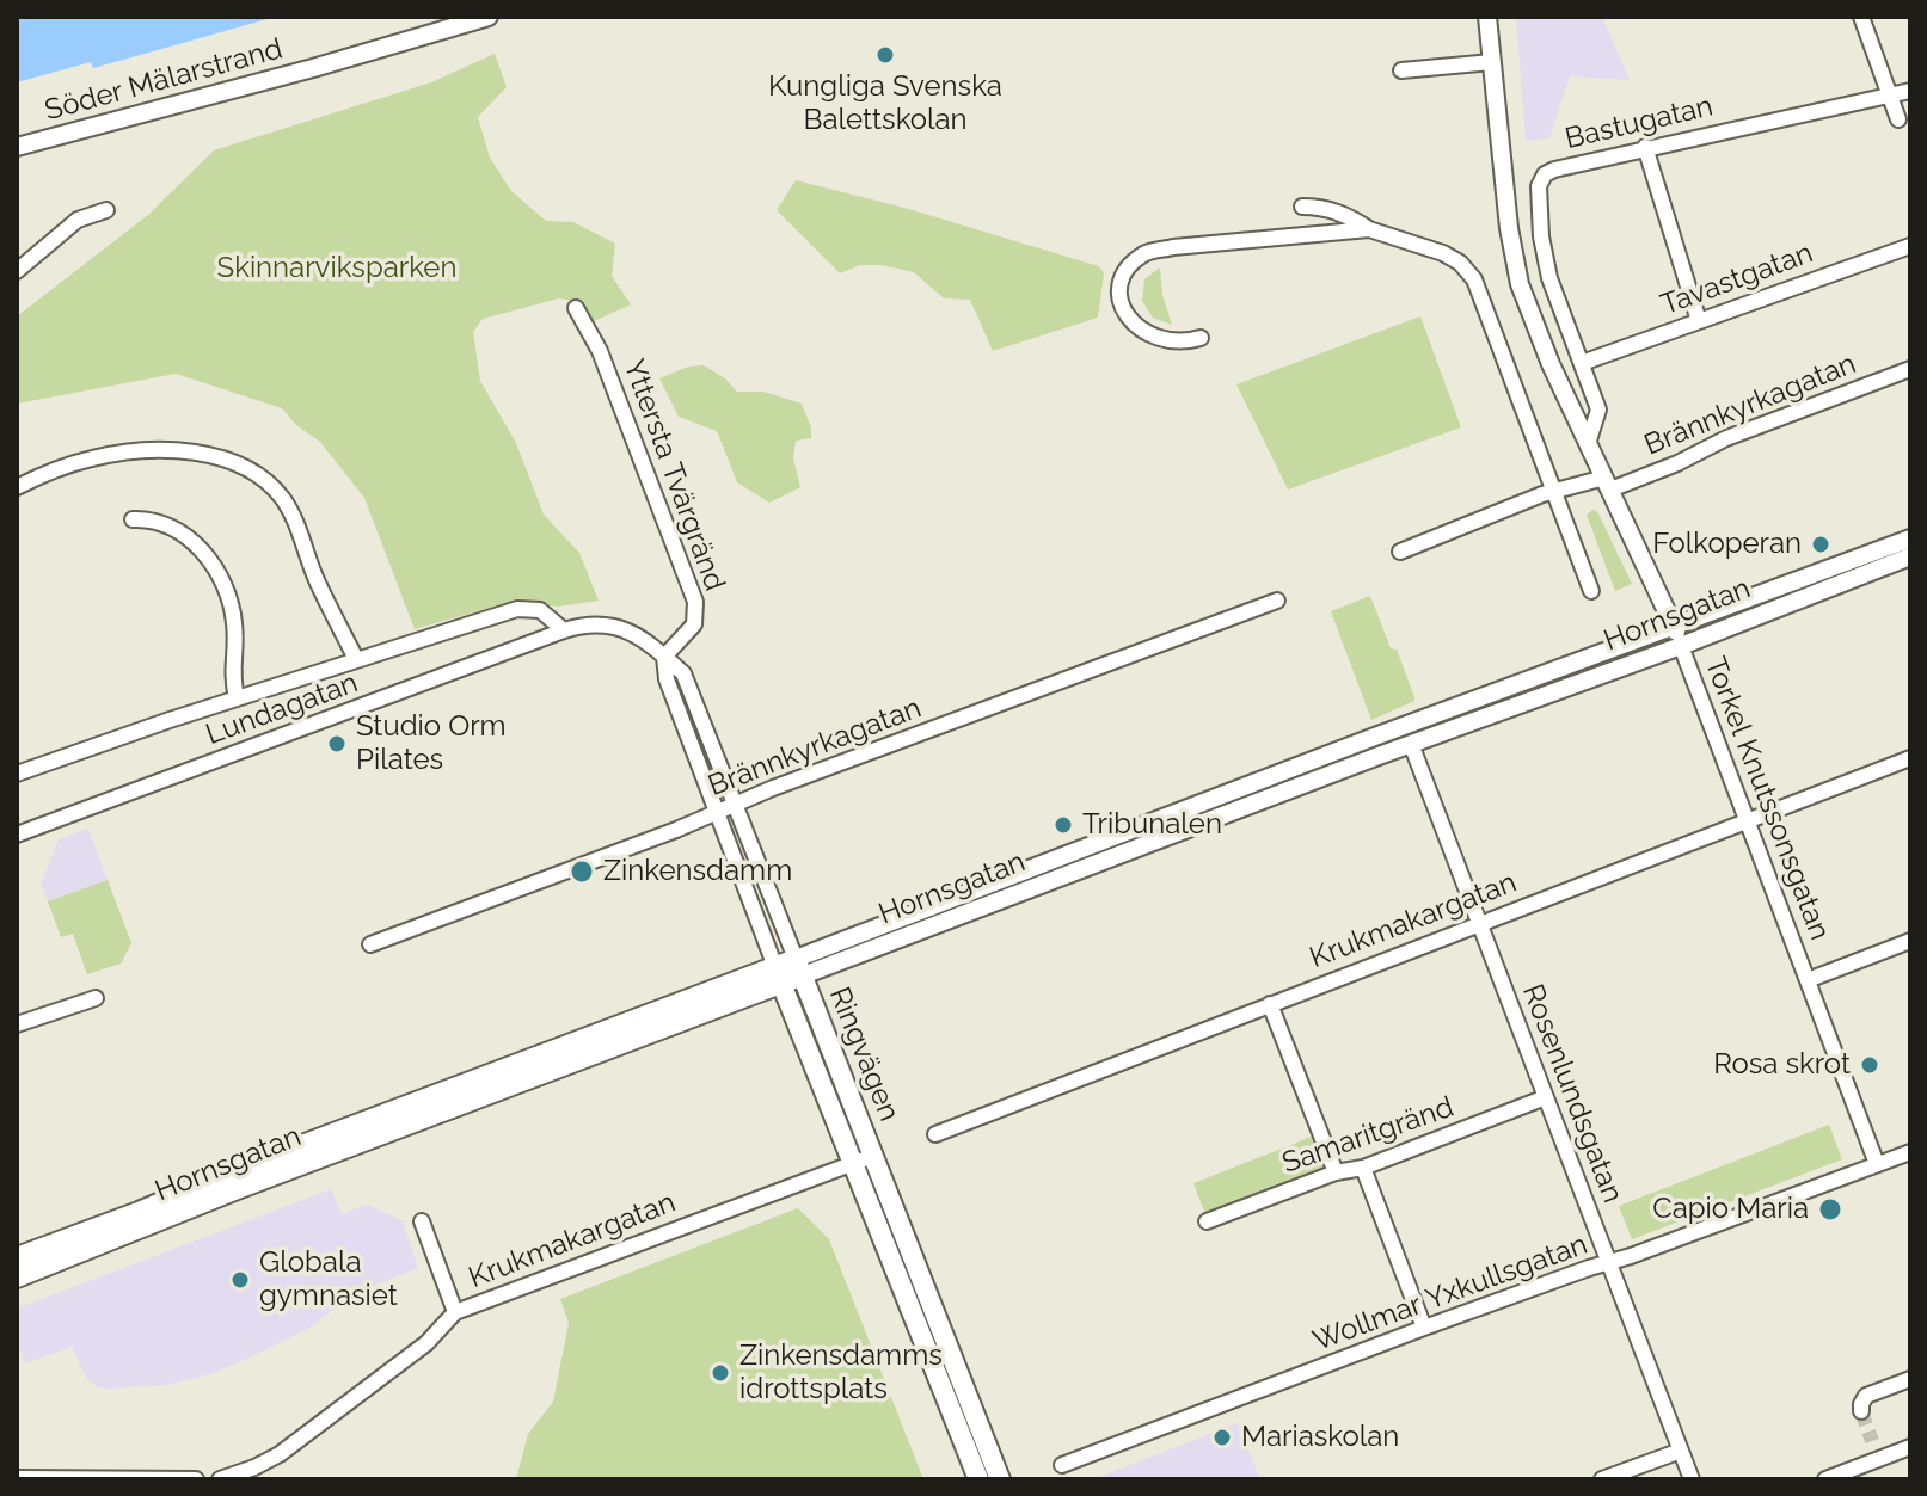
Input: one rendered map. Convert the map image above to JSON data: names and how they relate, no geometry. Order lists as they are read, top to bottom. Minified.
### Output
{"streets":{"main road":["Hornsgatan","Ringvägen"],"street":["Söder Mälarstrand","Bastugatan","Tavastgatan","Brännkyrkagatan","Yttersta Tvärgränd","Lundagatan","Torkel Knutssonsgatan","Krukmakargatan","Rosenlundsgatan","Samaritgränd","Wollmar Yxkullsgatan"]},"crossings":[["Bastugatan","Tavastgatan"],["Bastugatan","Torkel Knutssonsgatan"],["Brännkyrkagatan","Torkel Knutssonsgatan"],["Brännkyrkagatan","Ringvägen"],["Yttersta Tvärgränd","Ringvägen"],["Hornsgatan","Torkel Knutssonsgatan"],["Hornsgatan","Ringvägen"],["Hornsgatan","Rosenlundsgatan"],["Lundagatan","Ringvägen"],["Torkel Knutssonsgatan","Krukmakargatan"],["Torkel Knutssonsgatan","Wollmar Yxkullsgatan"],["Krukmakargatan","Ringvägen"],["Krukmakargatan","Rosenlundsgatan"],["Rosenlundsgatan","Samaritgränd"],["Rosenlundsgatan","Wollmar Yxkullsgatan"]],"parks":["Skinnarviksparken"],"places":["Kungliga Svenska Balettskolan","Folkoperan","Studio Orm Pilates","Tribunalen","Zinkensdamm","Rosa skrot","Capio Maria","Globala gymnasiet","Zinkensdamms idrottsplats","Mariaskolan"]}
